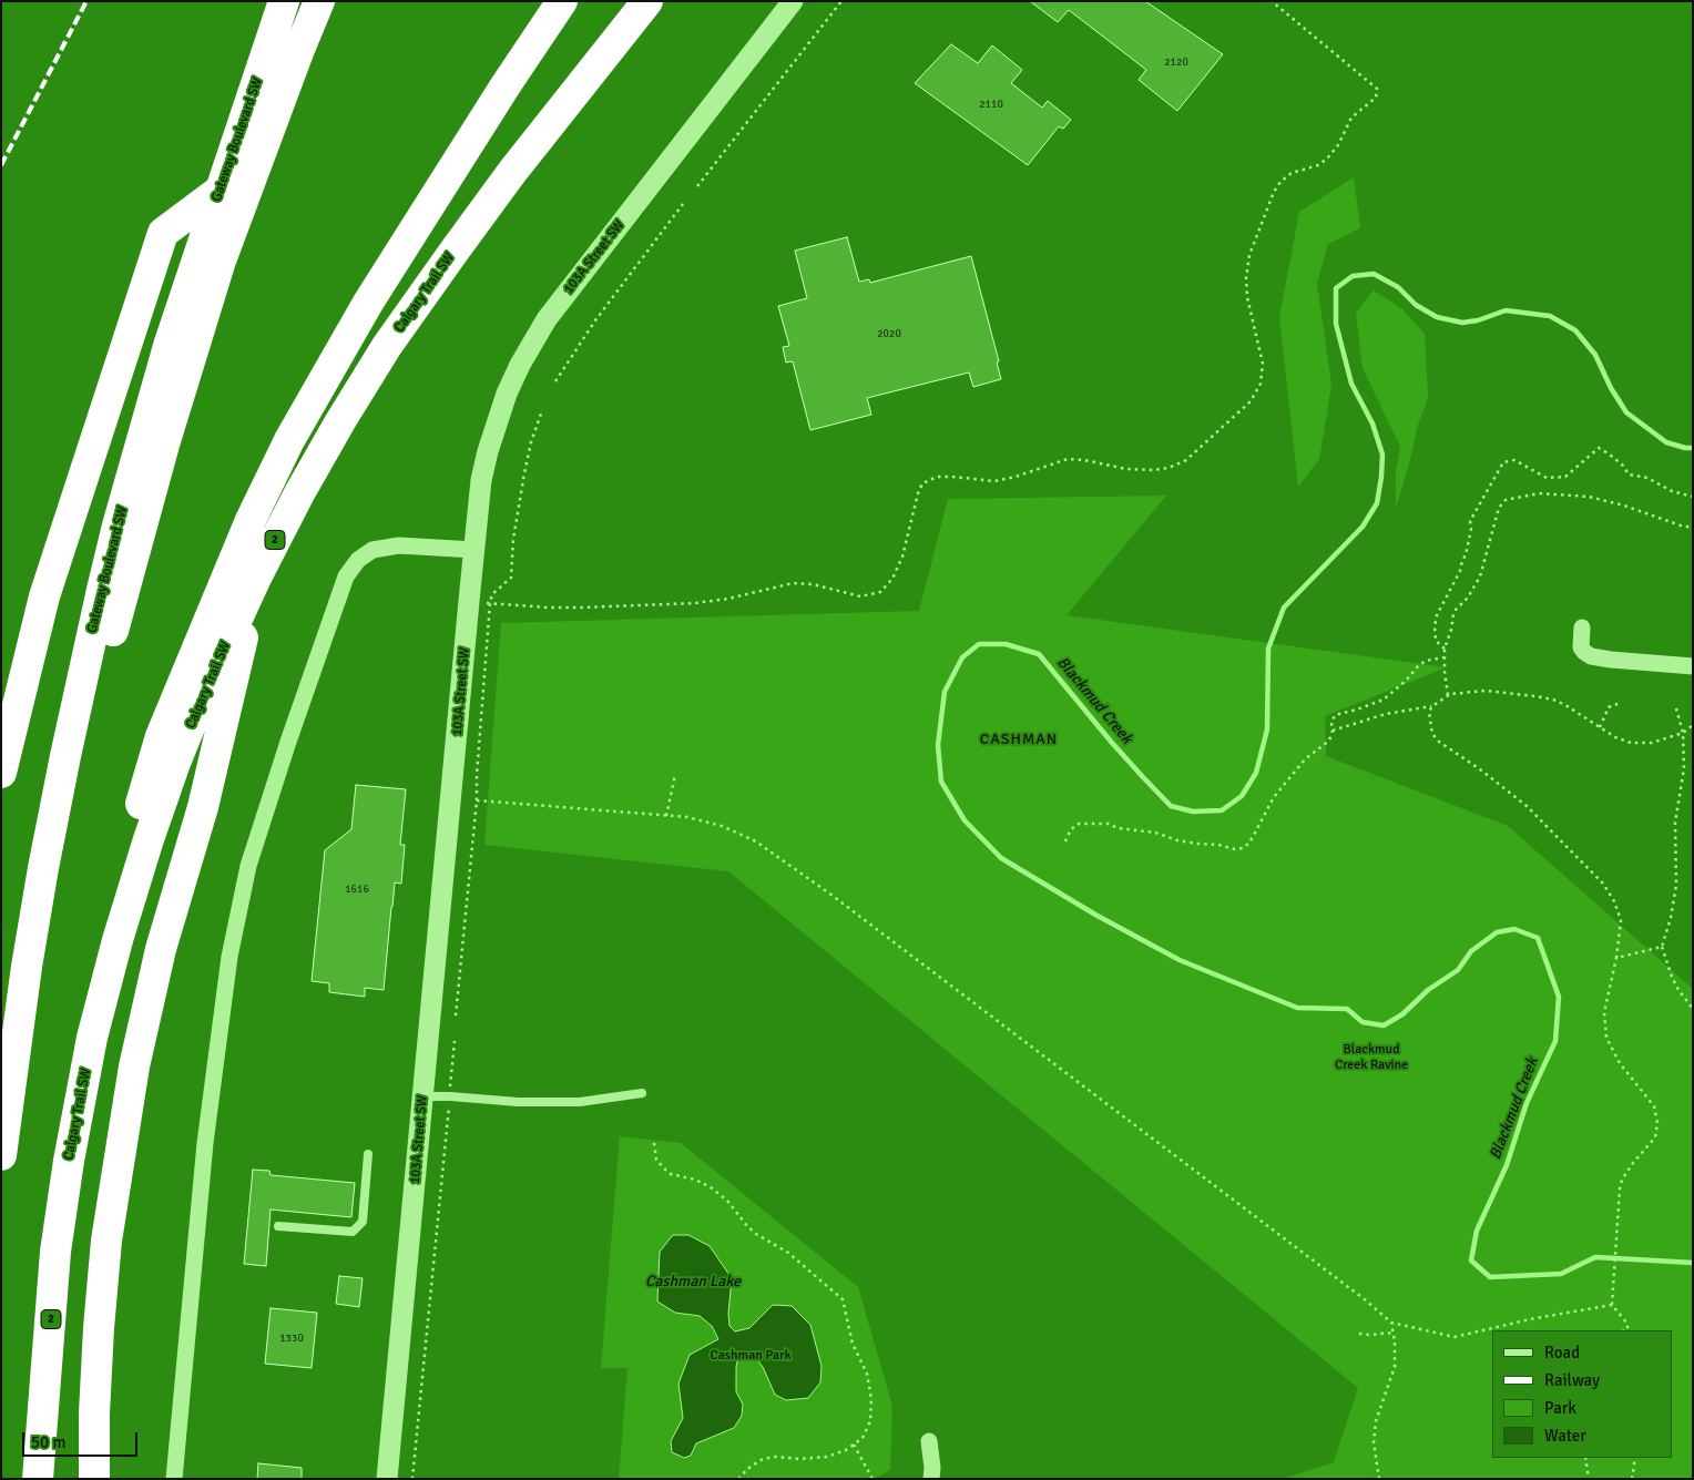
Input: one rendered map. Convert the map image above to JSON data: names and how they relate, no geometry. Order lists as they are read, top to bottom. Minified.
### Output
{"streets":{"highway":["Gateway Boulevard SW","Calgary Trail SW","2"],"street":["103A Street SW"]},"districts":["CASHMAN"],"water":["Blackmud Creek","Cashman Lake"],"parks":["Blackmud Creek Ravine","Cashman Park"],"house_numbers":["2120","2110","2020","1616","1330"],"legend":["Road","Railway","Park","Water"],"scale_bar":"50 m"}
